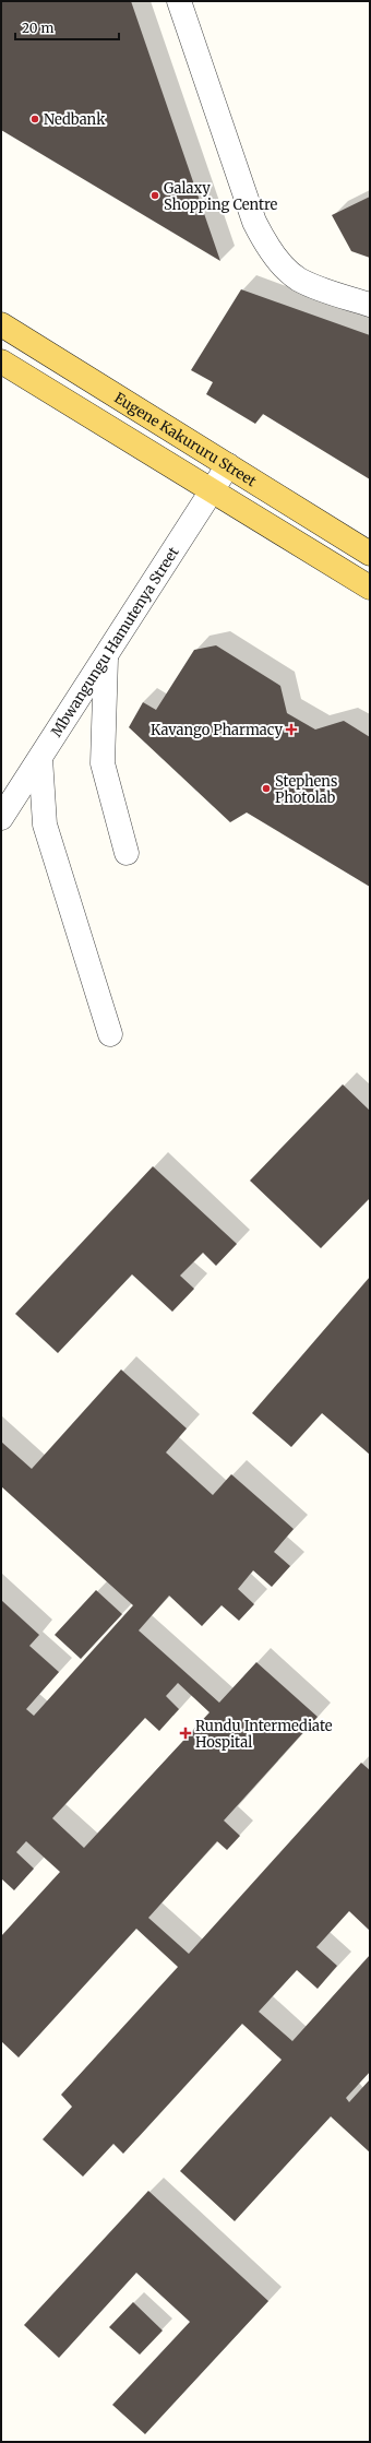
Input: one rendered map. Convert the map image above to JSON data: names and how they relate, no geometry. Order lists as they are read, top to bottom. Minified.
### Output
{"streets":{"main road":["Eugene Kakururu Street"],"street":["Mbwangungu Hamutenya Street"]},"crossings":[["Eugene Kakururu Street","Mbwangungu Hamutenya Street"]],"places":{"other":["Nedbank","Galaxy Shopping Centre","Stephens Photolab"],"health":["Kavango Pharmacy","Rundu Intermediate Hospital"]},"scale_bar":"20 m"}
